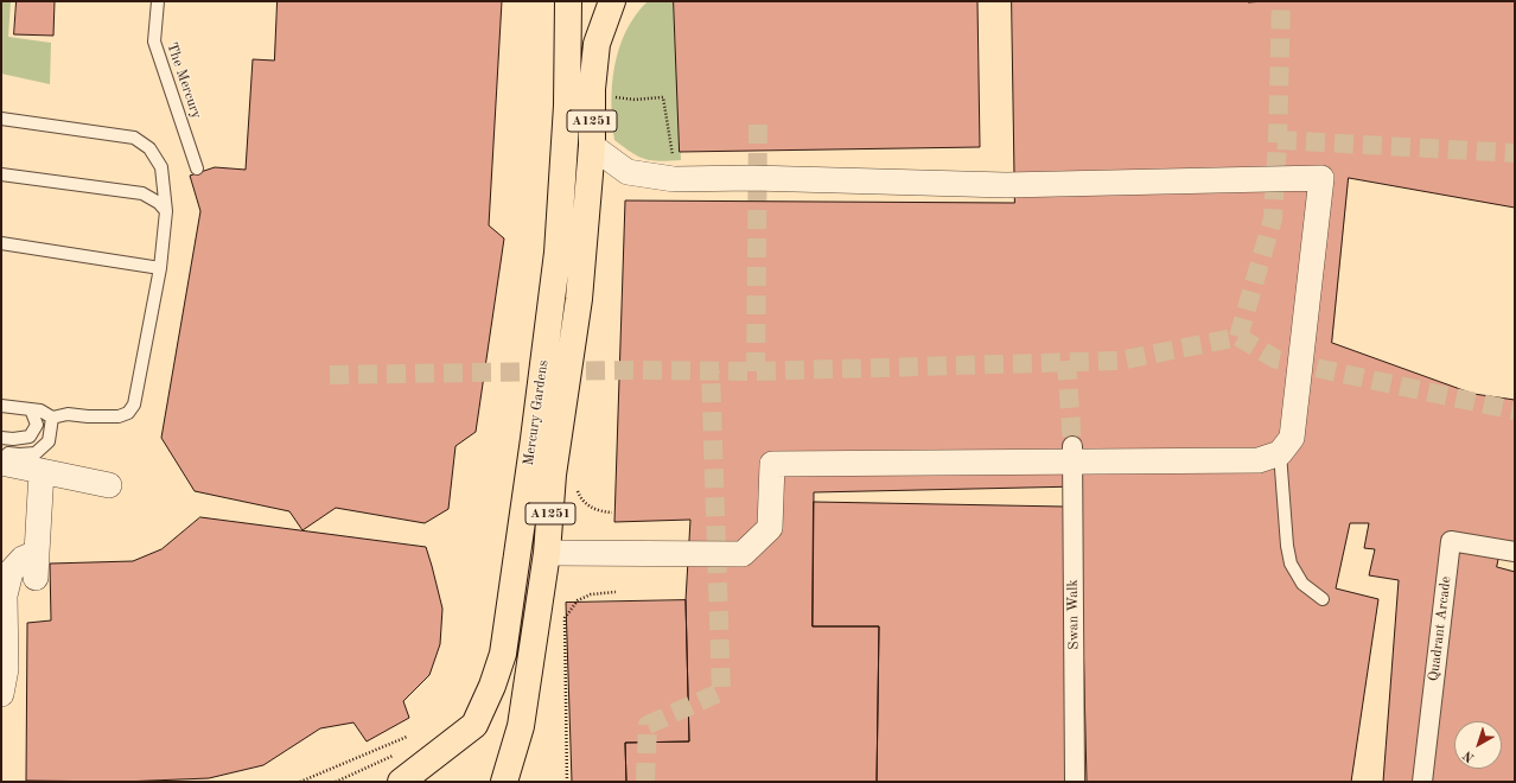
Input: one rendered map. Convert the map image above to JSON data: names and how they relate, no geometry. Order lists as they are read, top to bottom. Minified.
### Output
{"streets":{"main road":["A1251","Mercury Gardens"],"street":["Swan Walk","Quadrant Arcade"],"lane":["The Mercury"]},"north":"bottom left"}
